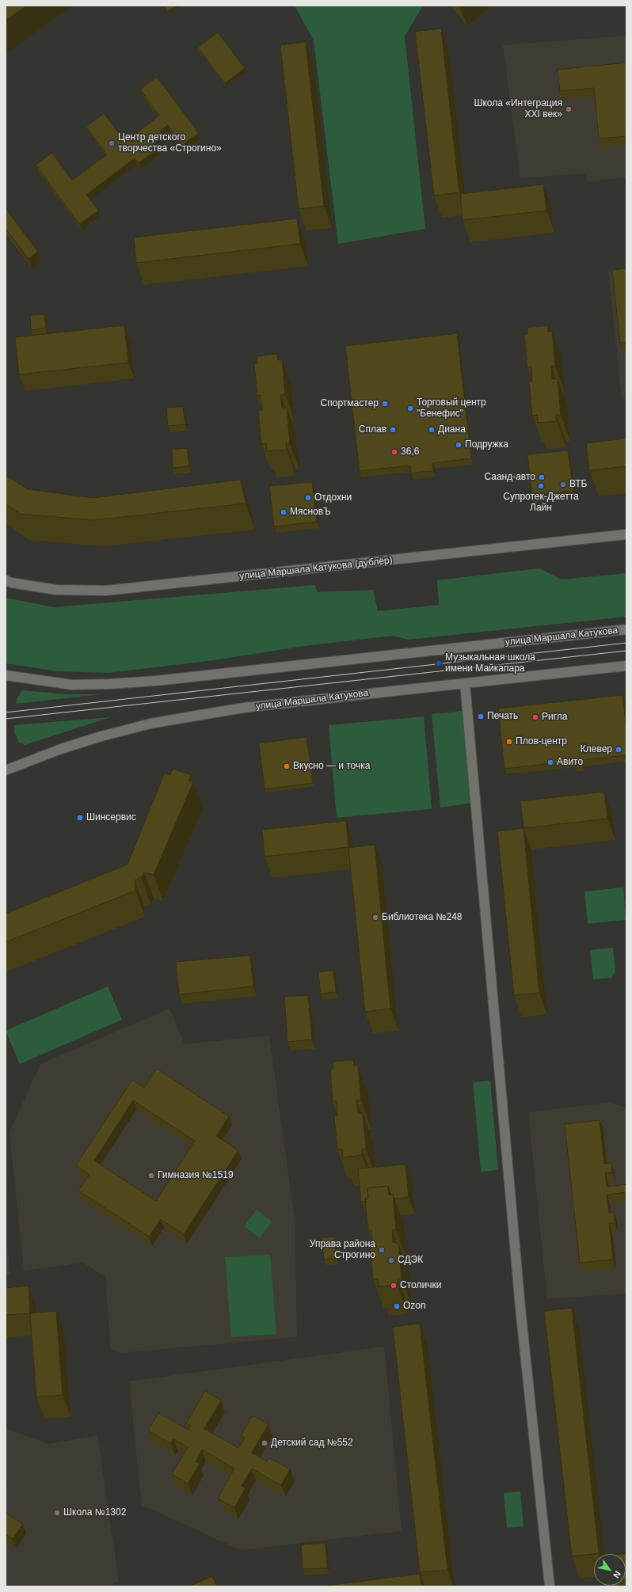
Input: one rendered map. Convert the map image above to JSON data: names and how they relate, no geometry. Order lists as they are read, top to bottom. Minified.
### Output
{"streets":{"street":["улица Маршала Катукова (дублёр)","улица Маршала Катукова"]},"places":["Школа «Интеграция XXI век»","Центр детского творчества «Строгино»","Спортмастер","Торговый центр \"Бенефис\"","Сплав","Диана","Подружка","36,6","Саанд-авто","ВТБ","Супротек-Джетта Лайн","Отдохни","МясновЪ","Музыкальная школа имени Майкапара","Печать","Ригла","Плов-центр","Клевер","Авито","Вкусно — и точка","Шинсервис","Библиотека №248","Гимназия №1519","Управа района Строгино","СДЭК","Столички","Ozon","Детский сад №552","Школа №1302"],"north":"bottom right"}
